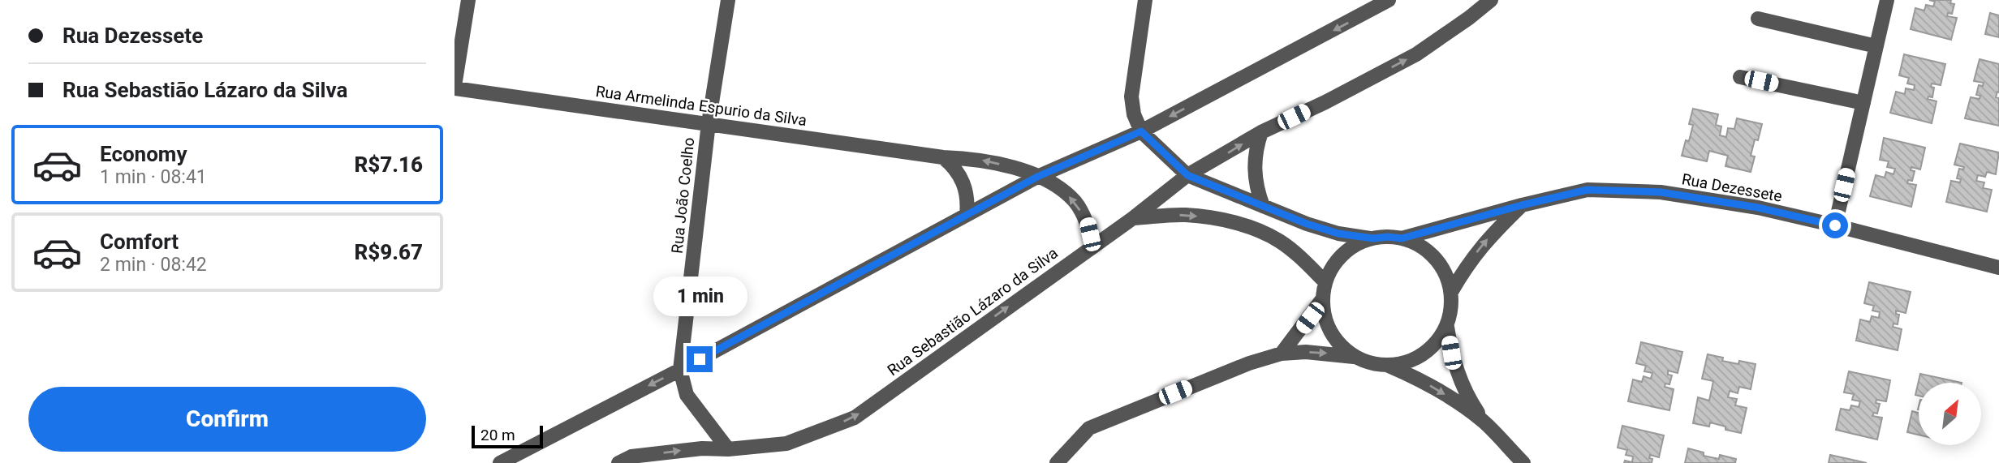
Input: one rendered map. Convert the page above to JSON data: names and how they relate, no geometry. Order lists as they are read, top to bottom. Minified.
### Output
{"streets":{"street":["Rua Armelinda Espurio da Silva","Rua Dezessete","Rua João Coelho","Rua Sebastião Lázaro da Silva"]},"crossings":[["Rua Armelinda Espurio da Silva","Rua João Coelho"],["Rua Armelinda Espurio da Silva","Rua Sebastião Lázaro da Silva"],["Rua João Coelho","Rua Sebastião Lázaro da Silva"]],"scale_bar":"20 m","north":"top right","page":{"banner":["Rua Dezessete","Rua Sebastião Lázaro da Silva"],"list":[{"name":"Economy","note":"1 min · 08:41","value":"R$7.16"},{"name":"Comfort","note":"2 min · 08:42","value":"R$9.67"}],"bubble":"1 min","buttons":"Confirm","scale":"20 m"}}
